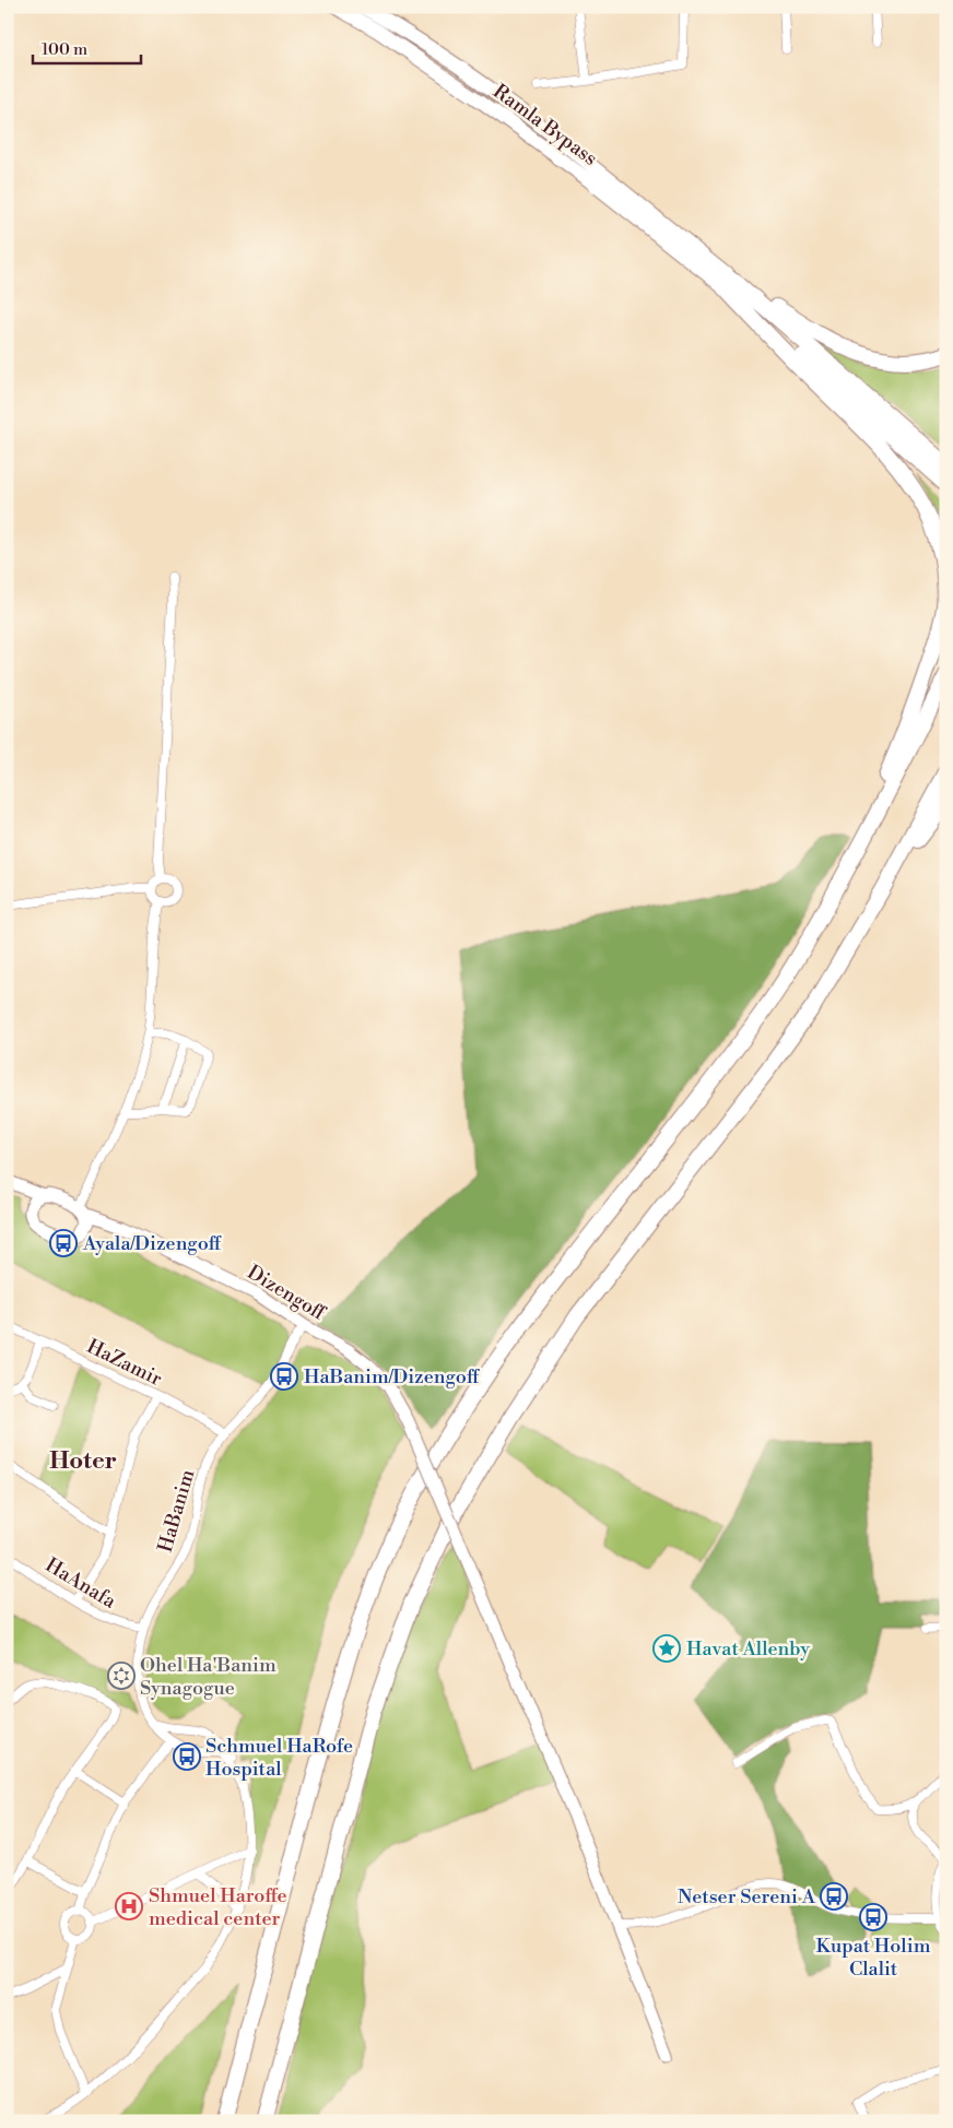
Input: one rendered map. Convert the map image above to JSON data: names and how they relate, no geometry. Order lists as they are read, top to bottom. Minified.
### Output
{"streets":{"main road":["Ramla Bypass"],"street":["Dizengoff","HaZamir","HaBanim","HaAnafa"]},"crossings":[["Dizengoff","HaBanim"],["HaZamir","HaBanim"],["HaBanim","HaAnafa"]],"districts":["Hoter"],"places":{"bus stop":["Ayala/Dizengoff","HaBanim/Dizengoff","Schmuel HaRofe Hospital","Netser Sereni A","Kupat Holim Clalit"],"place":["Havat Allenby"],"synagogue":["Ohel Ha'Banim Synagogue"],"hospital":["Shmuel Haroffe medical center"]},"scale_bar":"100 m"}
